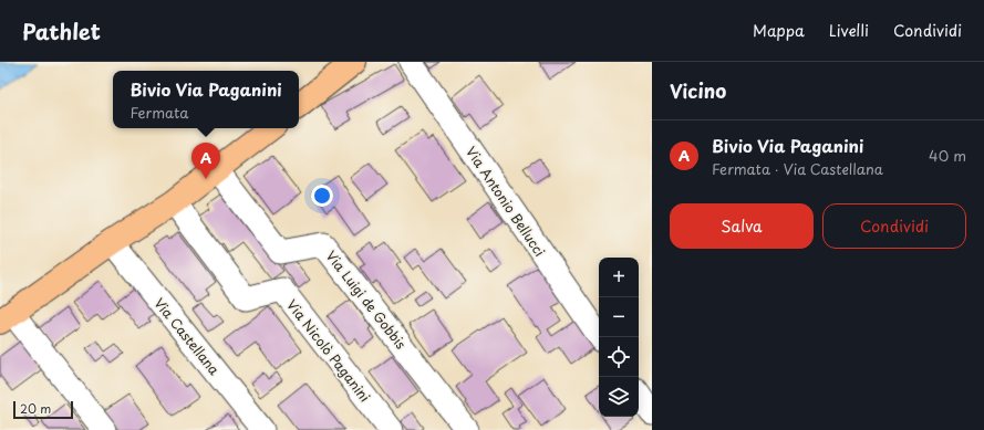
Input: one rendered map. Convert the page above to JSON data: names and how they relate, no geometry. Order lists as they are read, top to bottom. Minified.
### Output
{"streets":{"street":["Via Antonio Bellucci","Via Luigi de Gobbis","Via Castellana","Via Nicolò Paganini"]},"scale_bar":"20 m","page":{"header":"Pathlet","nav":["Mappa","Livelli","Condividi"],"heading":"Vicino","popup":["Bivio Via Paganini","Fermata"],"list":[{"mark":"A","name":"Bivio Via Paganini","note":"Fermata · Via Castellana","value":"40 m"}],"pins":"A","buttons":["Salva","Condividi"],"map_buttons":["+","−"],"scale":"20 m"}}
